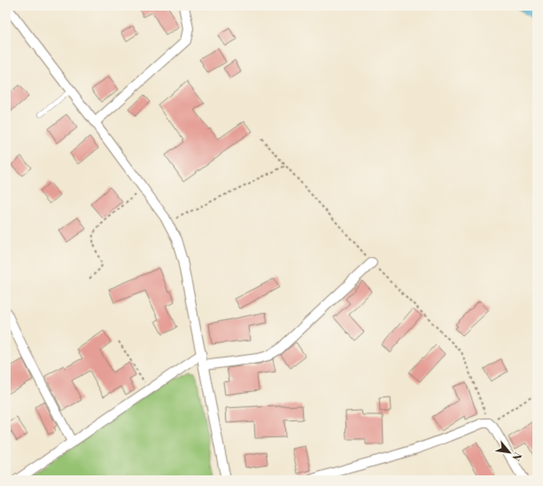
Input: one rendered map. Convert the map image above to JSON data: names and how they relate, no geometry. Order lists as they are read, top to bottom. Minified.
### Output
{"north":"bottom right"}
